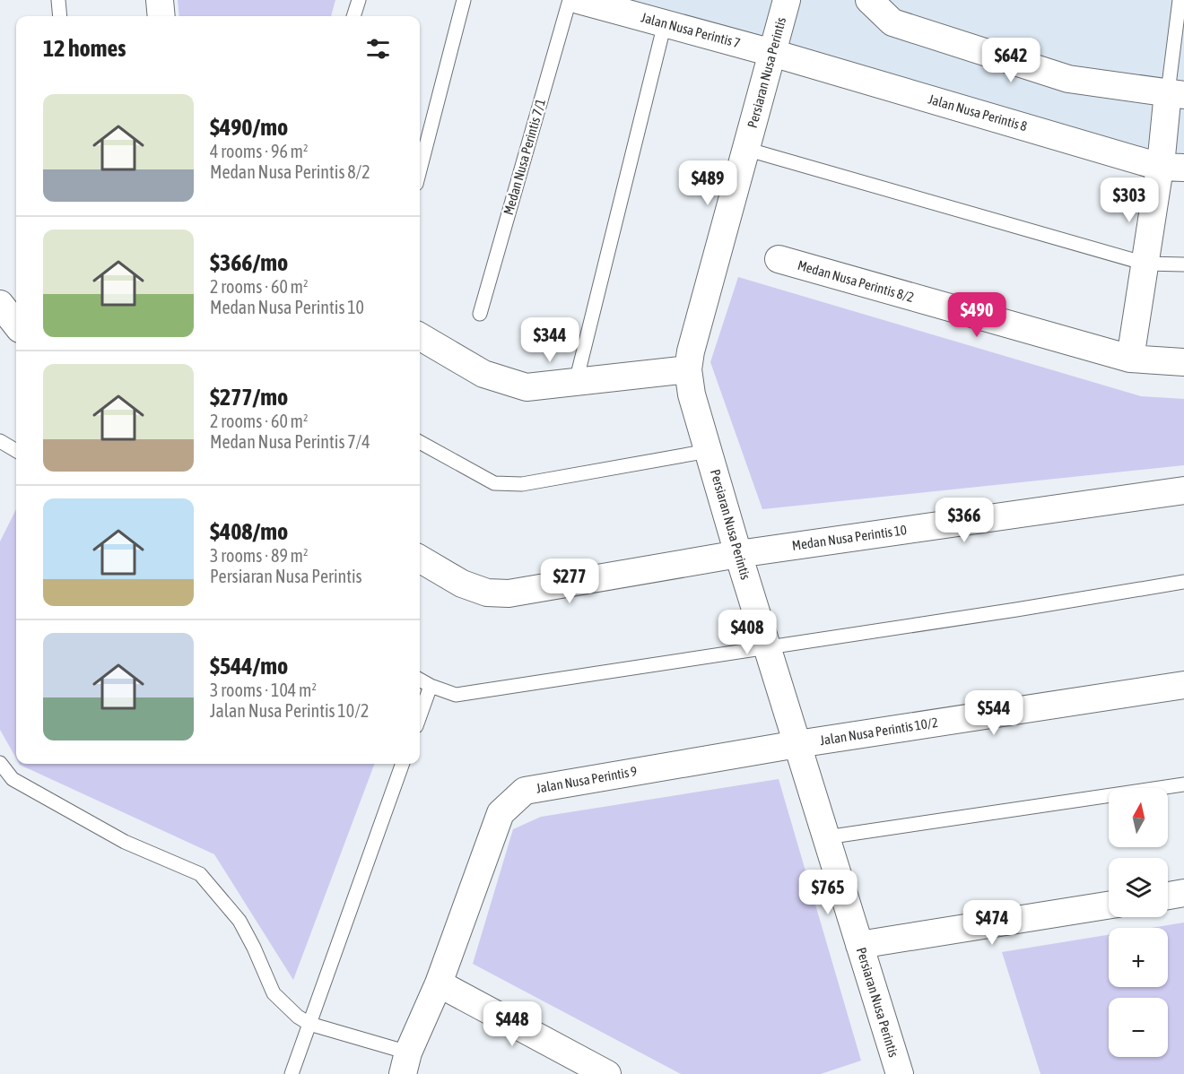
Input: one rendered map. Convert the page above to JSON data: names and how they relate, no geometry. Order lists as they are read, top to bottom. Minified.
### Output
{"streets":{"street":["Jalan Nusa Perintis 7","Persiaran Nusa Perintis","Jalan Nusa Perintis 8","Medan Nusa Perintis 8/2","Medan Nusa Perintis 10","Jalan Nusa Perintis 10/2","Jalan Nusa Perintis 9"],"lane":["Medan Nusa Perintis 7/1"]},"crossings":[["Jalan Nusa Perintis 7","Persiaran Nusa Perintis"],["Jalan Nusa Perintis 7","Jalan Nusa Perintis 8"],["Persiaran Nusa Perintis","Jalan Nusa Perintis 8"],["Persiaran Nusa Perintis","Medan Nusa Perintis 10"],["Persiaran Nusa Perintis","Jalan Nusa Perintis 10/2"],["Persiaran Nusa Perintis","Jalan Nusa Perintis 9"],["Jalan Nusa Perintis 10/2","Jalan Nusa Perintis 9"]],"north":"top","page":{"heading":"12 homes","price":["$642","$489","$303","$490","$344","$366","$277","$408","$544","$765","$474","$448"],"list":[{"name":"$490/mo","note":"4 rooms · 96 m² · Medan Nusa Perintis 8/2"},{"name":"$366/mo","note":"2 rooms · 60 m² · Medan Nusa Perintis 10"},{"name":"$277/mo","note":"2 rooms · 60 m² · Medan Nusa Perintis 7/4"},{"name":"$408/mo","note":"3 rooms · 89 m² · Persiaran Nusa Perintis"},{"name":"$544/mo","note":"3 rooms · 104 m² · Jalan Nusa Perintis 10/2"}],"map_buttons":["+","−"]}}
